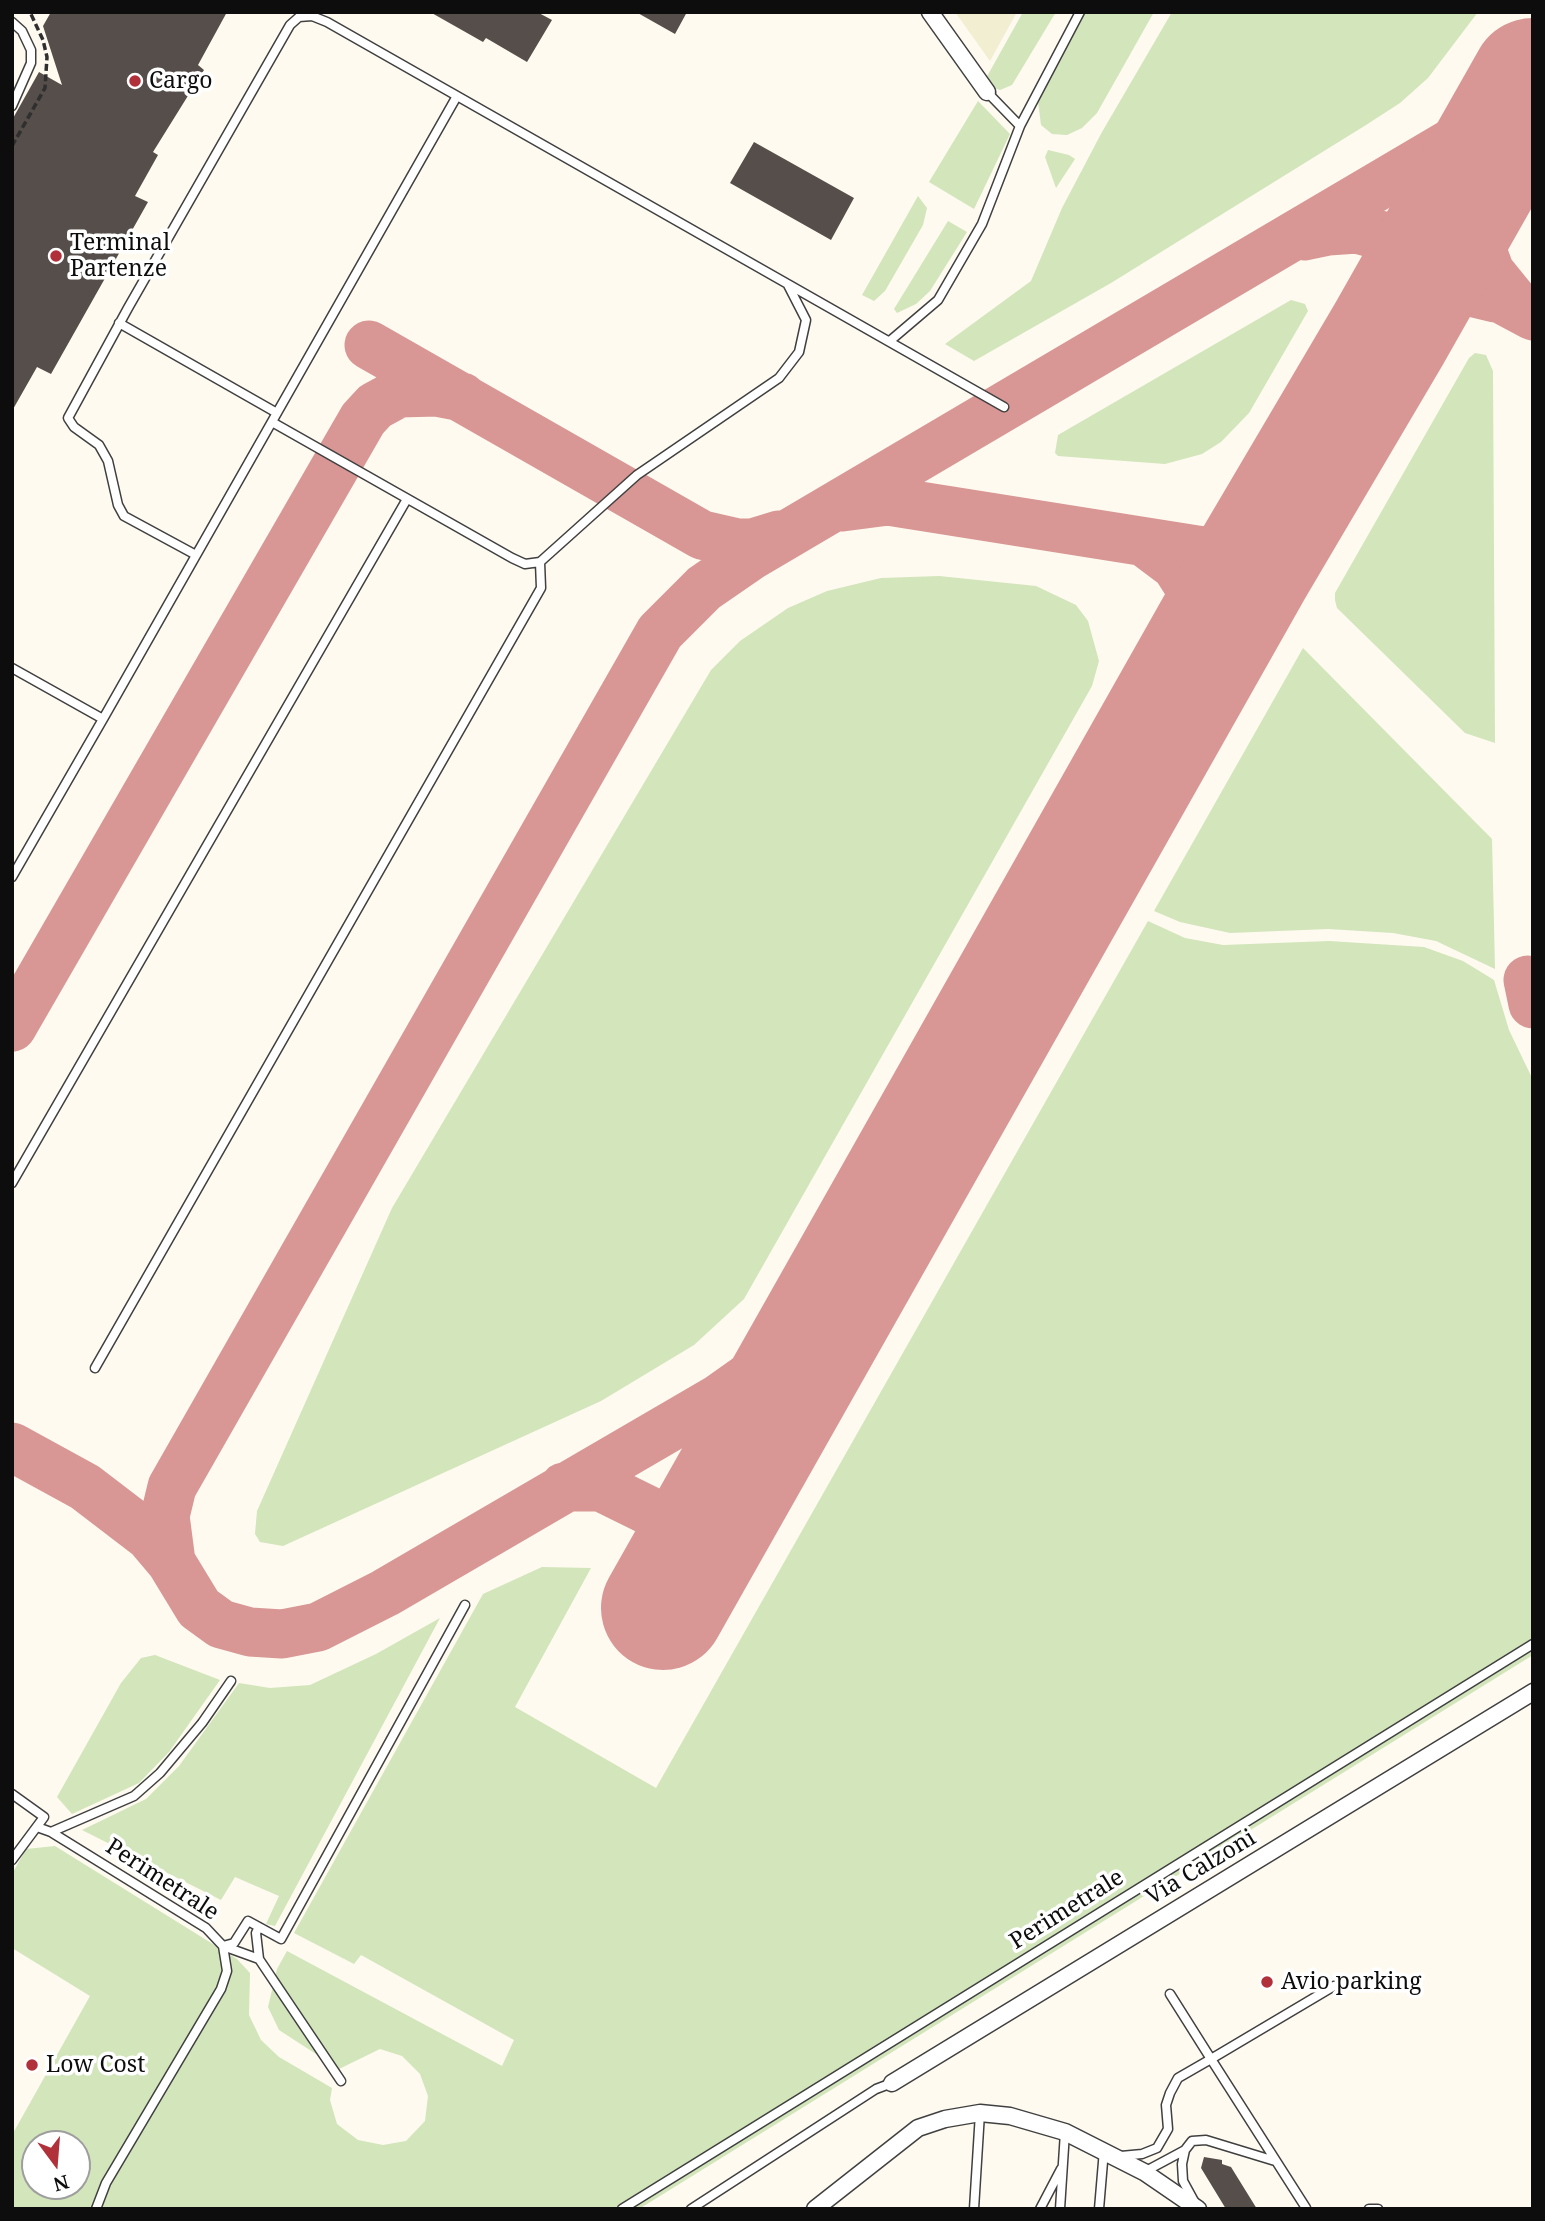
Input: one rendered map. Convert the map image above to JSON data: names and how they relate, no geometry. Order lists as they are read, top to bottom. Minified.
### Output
{"streets":{"street":["Via Calzoni"],"lane":["Perimetrale"]},"places":["Cargo","Terminal Partenze","Avio parking","Low Cost"],"north":"bottom"}
